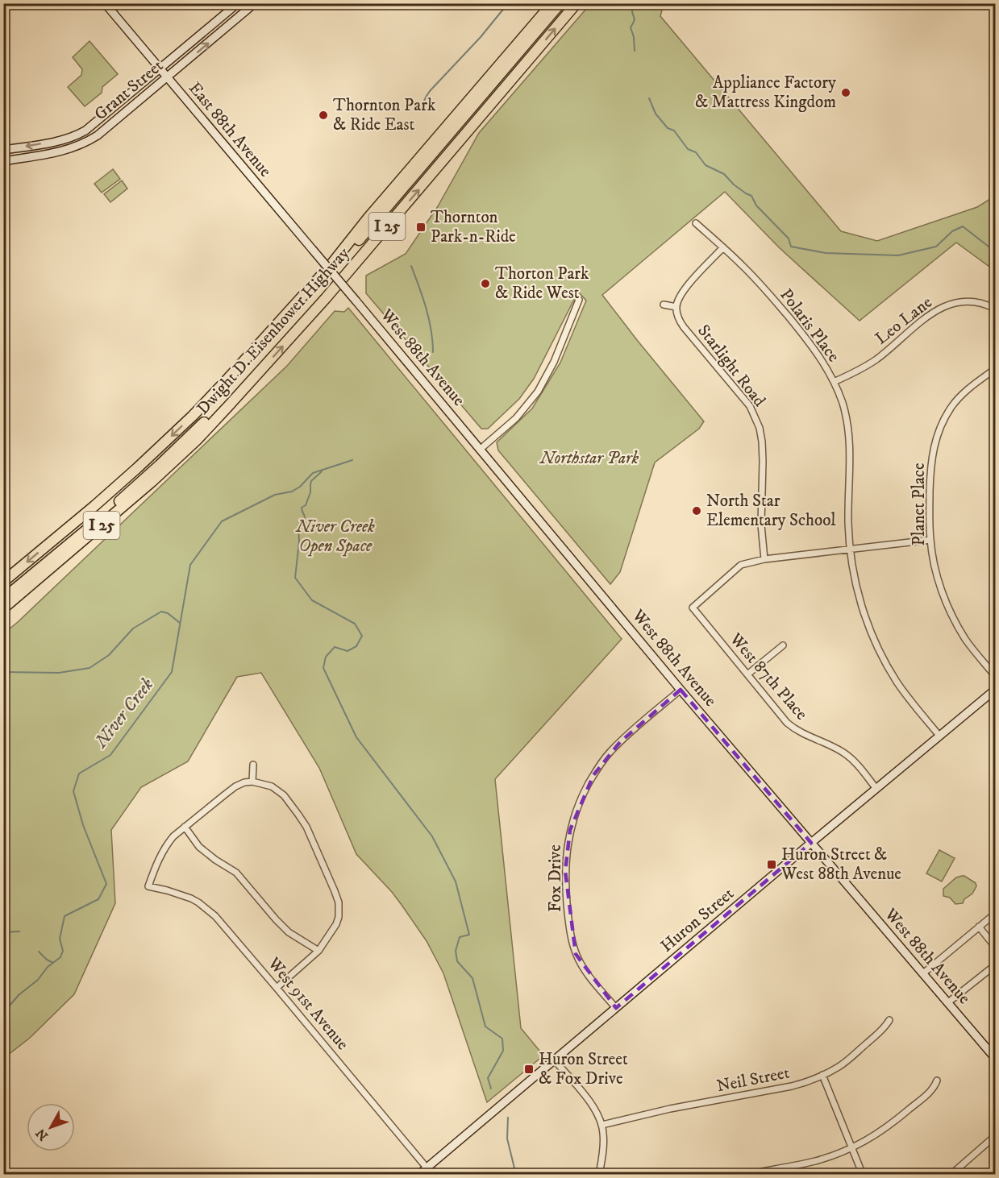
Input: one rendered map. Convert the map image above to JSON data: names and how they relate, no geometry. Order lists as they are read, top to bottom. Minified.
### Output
{"streets":{"highway":["I 25","Dwight D. Eisenhower Highway"],"main road":["Grant Street","East 88th Avenue","West 88th Avenue","Huron Street"],"street":["Leo Lane","Polaris Place","Starlight Road","Planet Place","West 87th Place","Fox Drive","West 91st Avenue","Neil Street"]},"crossings":[["Grant Street","East 88th Avenue"],["East 88th Avenue","Dwight D. Eisenhower Highway"],["East 88th Avenue","West 88th Avenue"],["Leo Lane","Polaris Place"],["Polaris Place","Huron Street"],["Dwight D. Eisenhower Highway","West 88th Avenue"],["West 88th Avenue","Fox Drive"],["West 88th Avenue","Huron Street"],["Starlight Road","West 87th Place"],["West 87th Place","Huron Street"],["Fox Drive","Huron Street"],["Huron Street","West 91st Avenue"]],"water":["Niver Creek"],"parks":["Northstar Park","Niver Creek Open Space"],"places":{"other":["Appliance Factory & Mattress Kingdom","Thornton Park & Ride East","Thorton Park & Ride West","North Star Elementary School"],"transit":["Thornton Park-n-Ride","Huron Street & West 88th Avenue","Huron Street & Fox Drive"]},"north":"bottom left"}
